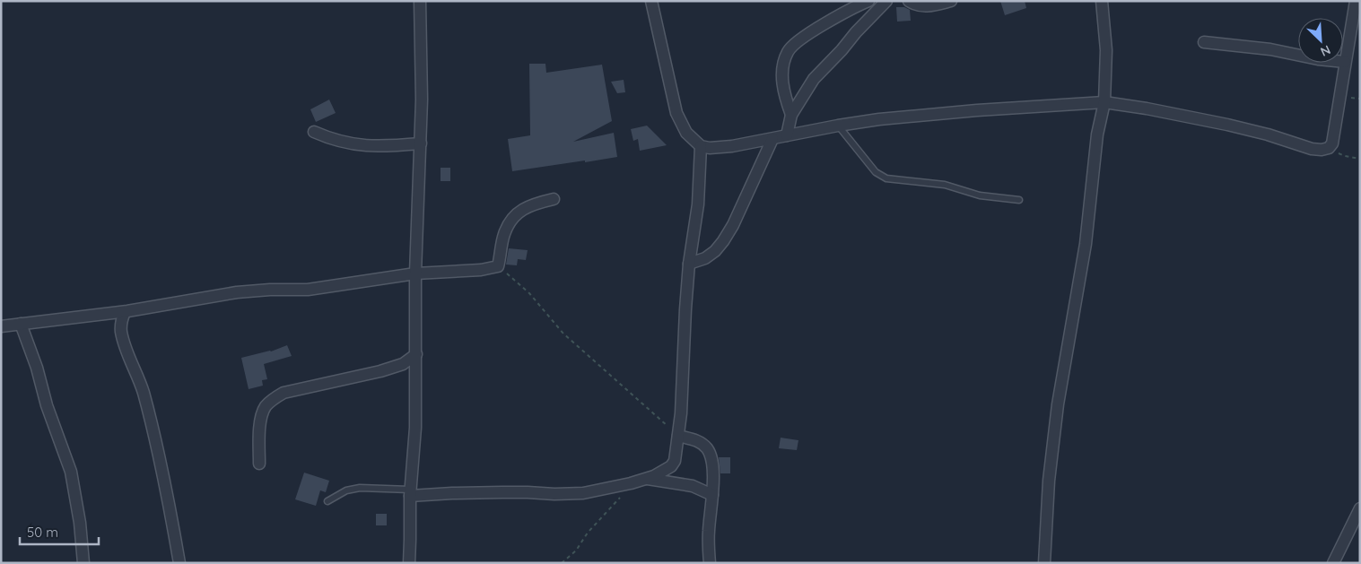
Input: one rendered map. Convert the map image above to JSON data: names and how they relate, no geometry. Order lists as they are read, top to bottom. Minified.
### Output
{"scale_bar":"50 m","north":"bottom right"}
